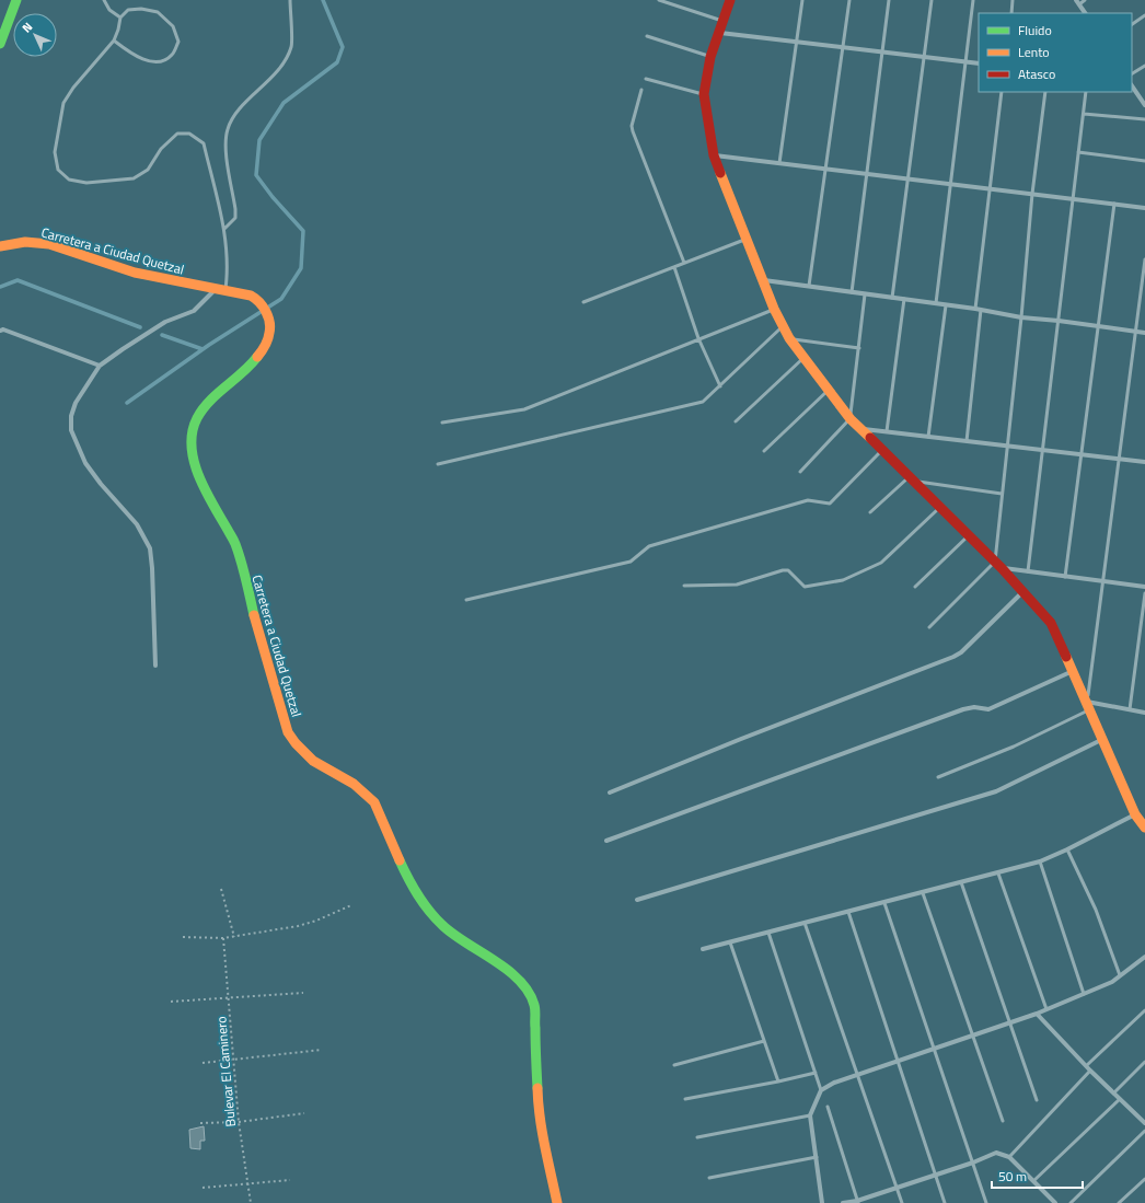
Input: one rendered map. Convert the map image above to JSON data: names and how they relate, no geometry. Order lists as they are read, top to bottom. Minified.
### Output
{"streets":{"main road":["Carretera a Ciudad Quetzal"],"path":["Bulevar El Caminero"]},"legend":["Fluido","Lento","Atasco"],"scale_bar":"50 m","north":"top left"}
